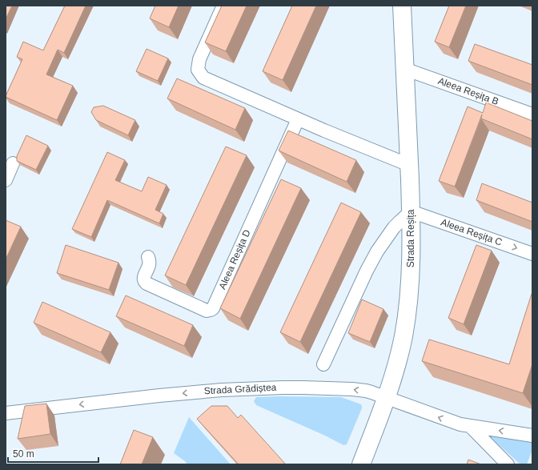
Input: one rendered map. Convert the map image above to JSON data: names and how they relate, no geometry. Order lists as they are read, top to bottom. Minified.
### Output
{"streets":{"street":["Aleea Reșița B","Aleea Reșița C","Strada Reșița","Aleea Reșița D","Strada Grădiștea"]},"crossings":[["Aleea Reșița B","Strada Reșița"],["Aleea Reșița C","Strada Reșița"],["Strada Reșița","Strada Grădiștea"]],"one_way":["Aleea Reșița C","Strada Grădiștea"],"scale_bar":"50 m"}
